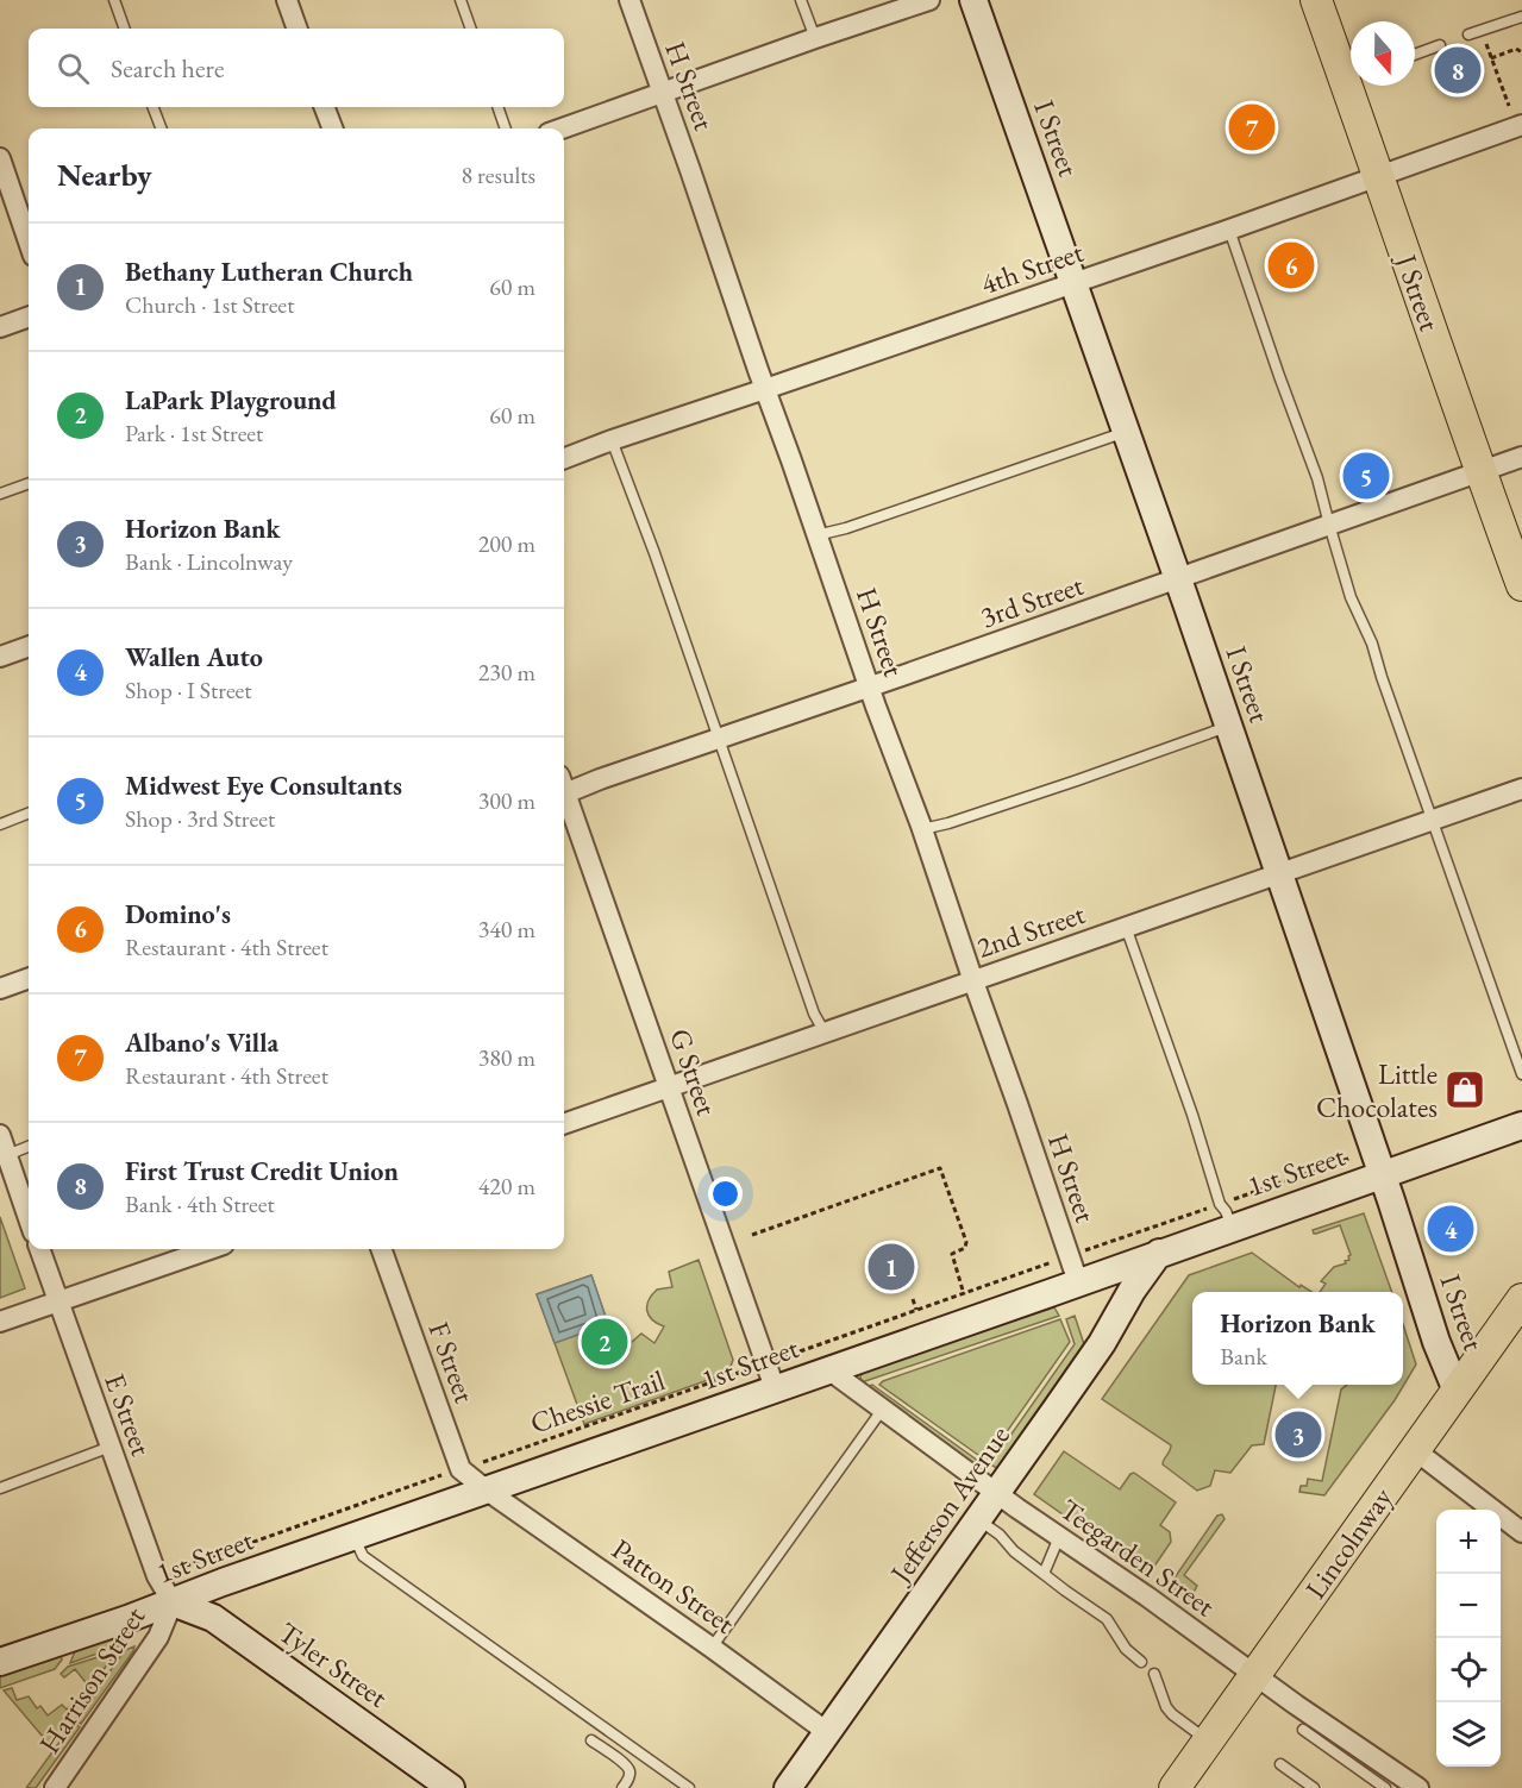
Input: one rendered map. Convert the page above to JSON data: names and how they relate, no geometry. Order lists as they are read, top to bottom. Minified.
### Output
{"streets":{"main road":["J Street","Lincolnway"],"street":["H Street","I Street","4th Street","3rd Street","2nd Street","G Street","1st Street","F Street","E Street","Jefferson Avenue","Teegarden Street","Patton Street","Tyler Street","Harrison Street"],"path":["Chessie Trail"]},"crossings":[["H Street","4th Street"],["H Street","3rd Street"],["H Street","2nd Street"],["H Street","1st Street"],["H Street","Chessie Trail"],["I Street","4th Street"],["I Street","3rd Street"],["I Street","2nd Street"],["I Street","1st Street"],["I Street","Chessie Trail"],["I Street","Lincolnway"],["4th Street","J Street"],["J Street","3rd Street"],["2nd Street","G Street"],["G Street","1st Street"],["G Street","Chessie Trail"],["1st Street","Chessie Trail"],["1st Street","E Street"],["1st Street","Jefferson Avenue"],["1st Street","Teegarden Street"],["1st Street","Patton Street"],["1st Street","Tyler Street"],["1st Street","Harrison Street"],["F Street","Chessie Trail"],["E Street","Tyler Street"],["E Street","Harrison Street"],["Jefferson Avenue","Teegarden Street"],["Jefferson Avenue","Patton Street"],["Lincolnway","Teegarden Street"],["Tyler Street","Harrison Street"]],"places":{"shop":["Little Chocolates"]},"north":"bottom","page":{"search":"Search here","pins":["8","7","6","5","4","1","2","3"],"heading":["Nearby","8 results"],"list":[{"mark":"1","name":"Bethany Lutheran Church","note":"Church · 1st Street","value":"60 m"},{"mark":"2","name":"LaPark Playground","note":"Park · 1st Street","value":"60 m"},{"mark":"3","name":"Horizon Bank","note":"Bank · Lincolnway","value":"200 m"},{"mark":"4","name":"Wallen Auto","note":"Shop · I Street","value":"230 m"},{"mark":"5","name":"Midwest Eye Consultants","note":"Shop · 3rd Street","value":"300 m"},{"mark":"6","name":"Domino's","note":"Restaurant · 4th Street","value":"340 m"},{"mark":"7","name":"Albano's Villa","note":"Restaurant · 4th Street","value":"380 m"},{"mark":"8","name":"First Trust Credit Union","note":"Bank · 4th Street","value":"420 m"}],"popup":["Horizon Bank","Bank"],"map_buttons":["+","−"]}}
